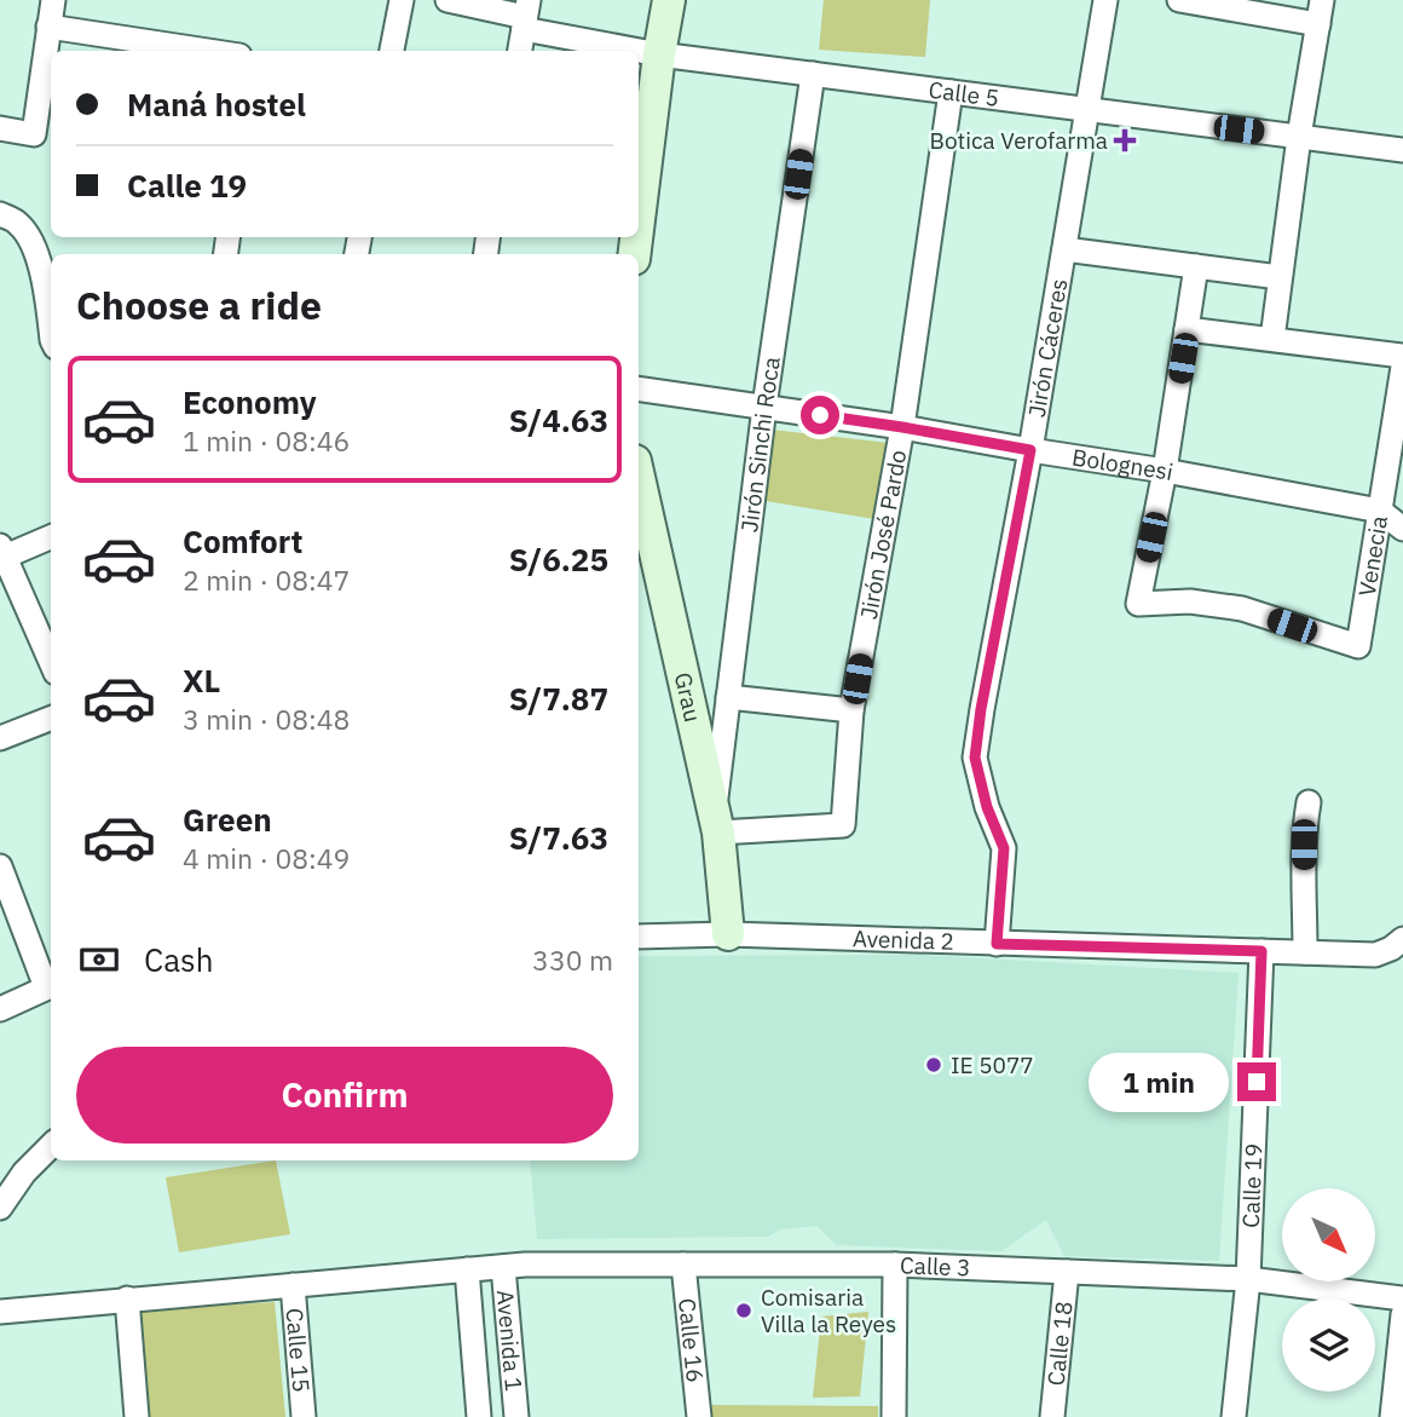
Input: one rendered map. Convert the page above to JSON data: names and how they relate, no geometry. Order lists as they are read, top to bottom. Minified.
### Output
{"streets":{"street":["Calle 5","Jirón Cáceres","Jirón Sinchi Roca","Bolognesi","Jirón José Pardo","Venecia","Grau","Avenida 2","Calle 19","Calle 3","Calle 16","Avenida 1","Calle 18","Calle 15"]},"crossings":[["Calle 5","Jirón Cáceres"],["Calle 5","Jirón Sinchi Roca"],["Calle 5","Jirón José Pardo"],["Jirón Cáceres","Bolognesi"],["Jirón Cáceres","Avenida 2"],["Jirón Sinchi Roca","Bolognesi"],["Jirón Sinchi Roca","Jirón José Pardo"],["Jirón Sinchi Roca","Grau"],["Bolognesi","Jirón José Pardo"],["Bolognesi","Venecia"],["Jirón José Pardo","Grau"],["Grau","Avenida 2"],["Avenida 2","Calle 19"],["Calle 19","Calle 3"],["Calle 3","Calle 16"],["Calle 3","Avenida 1"],["Calle 3","Calle 18"],["Calle 3","Calle 15"]],"places":{"health":["Botica Verofarma"],"other":["IE 5077","Comisaria Villa la Reyes"]},"north":"bottom right","page":{"banner":["Maná hostel","Calle 19"],"heading":"Choose a ride","list":[{"name":"Economy","note":"1 min · 08:46","value":"S/4.63"},{"name":"Comfort","note":"2 min · 08:47","value":"S/6.25"},{"name":"XL","note":"3 min · 08:48","value":"S/7.87"},{"name":"Green","note":"4 min · 08:49","value":"S/7.63"}],"pay":["Cash","330 m"],"buttons":"Confirm","bubble":"1 min"}}
